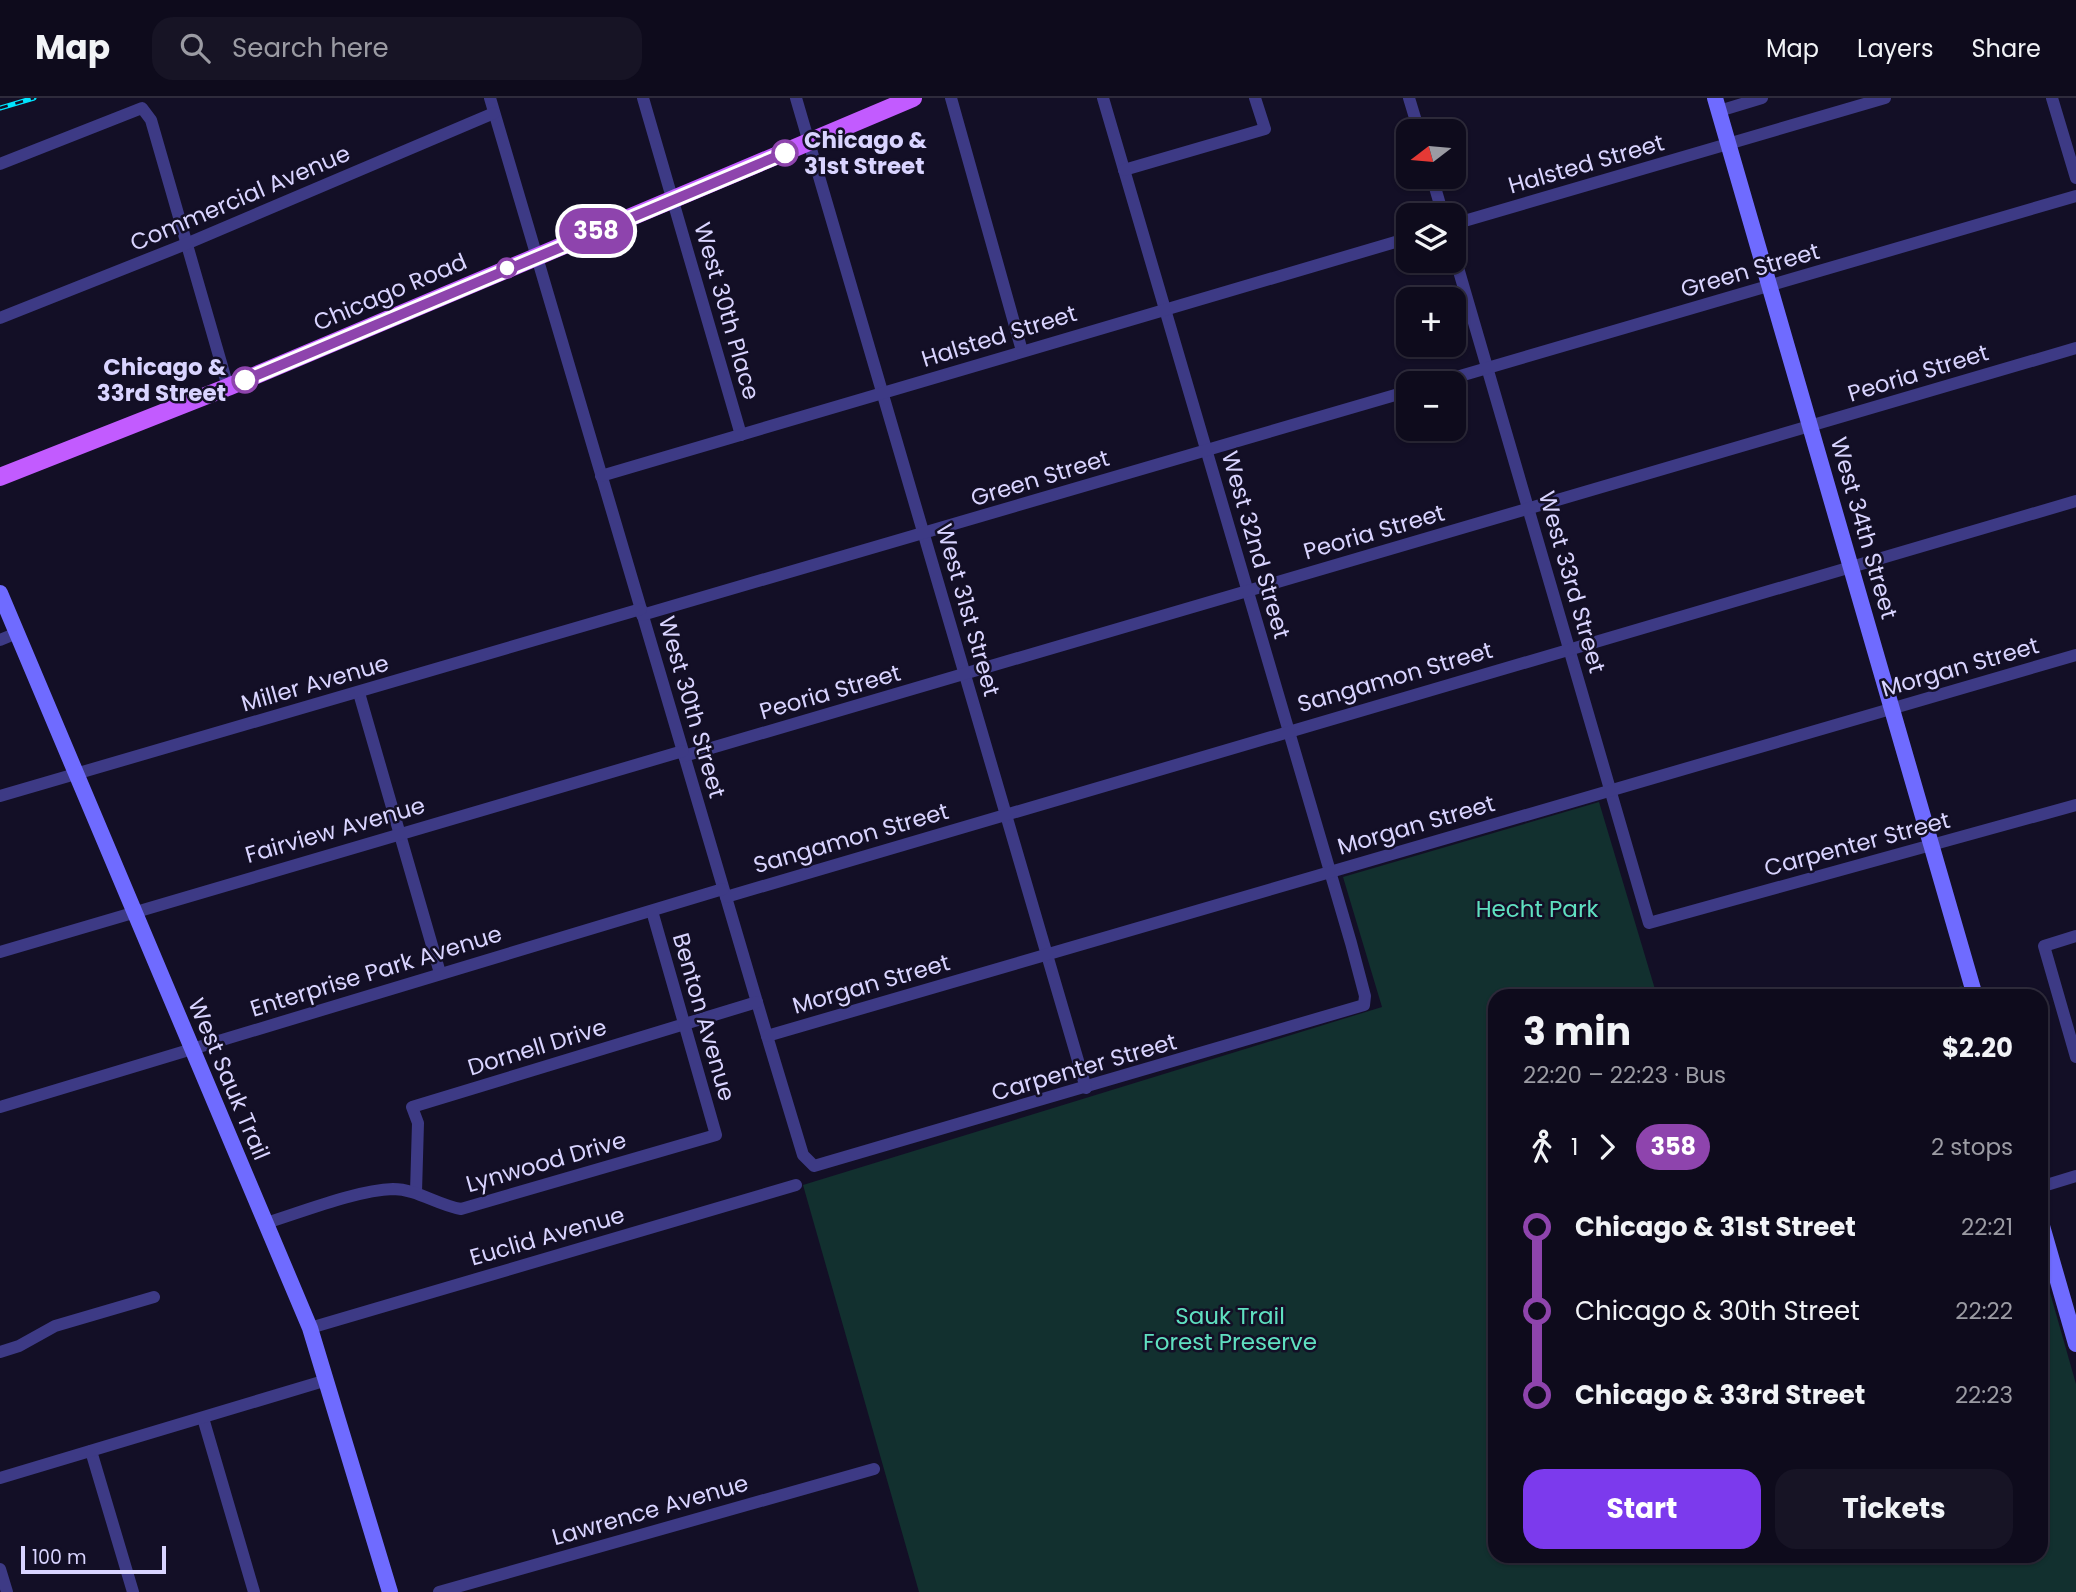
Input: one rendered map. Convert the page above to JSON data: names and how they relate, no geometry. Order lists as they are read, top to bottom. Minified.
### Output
{"streets":{"main road":["Chicago Road","West 34th Street","West Sauk Trail"],"street":["Halsted Street","Commercial Avenue","Green Street","West 30th Place","Peoria Street","West 32nd Street","West 33rd Street","West 31st Street","Morgan Street","Sangamon Street","Miller Avenue","West 30th Street","Fairview Avenue","Carpenter Street","Enterprise Park Avenue","Benton Avenue","Dornell Drive","Lynwood Drive","Euclid Avenue","Lawrence Avenue"]},"crossings":[["Halsted Street","West 30th Place"],["Halsted Street","West 34th Street"],["Halsted Street","West 32nd Street"],["Halsted Street","West 31st Street"],["Halsted Street","West 30th Street"],["Commercial Avenue","West 30th Street"],["Green Street","West 34th Street"],["Green Street","West 32nd Street"],["Green Street","West 33rd Street"],["Green Street","West 31st Street"],["Green Street","Miller Avenue"],["Green Street","West 30th Street"],["Chicago Road","West 30th Place"],["Chicago Road","West 31st Street"],["Chicago Road","West 30th Street"],["Peoria Street","West 34th Street"],["Peoria Street","West 32nd Street"],["Peoria Street","West 33rd Street"],["Peoria Street","West 31st Street"],["Peoria Street","West 30th Street"],["Peoria Street","Fairview Avenue"],["West 34th Street","Morgan Street"],["West 34th Street","Sangamon Street"],["West 34th Street","Carpenter Street"],["West 32nd Street","Morgan Street"],["West 32nd Street","Sangamon Street"],["West 32nd Street","Carpenter Street"],["West 33rd Street","Morgan Street"],["West 33rd Street","Sangamon Street"],["West 33rd Street","Carpenter Street"],["West 31st Street","Morgan Street"],["West 31st Street","Sangamon Street"],["West 31st Street","Carpenter Street"],["Morgan Street","West 30th Street"],["Sangamon Street","West 30th Street"],["Sangamon Street","Enterprise Park Avenue"],["Miller Avenue","West 30th Street"],["Miller Avenue","West Sauk Trail"],["West 30th Street","Fairview Avenue"],["West 30th Street","Carpenter Street"],["West 30th Street","Enterprise Park Avenue"],["West 30th Street","Dornell Drive"],["Fairview Avenue","West Sauk Trail"],["Enterprise Park Avenue","Benton Avenue"],["Enterprise Park Avenue","West Sauk Trail"],["Benton Avenue","Dornell Drive"],["Benton Avenue","Lynwood Drive"],["Dornell Drive","Lynwood Drive"],["West Sauk Trail","Lynwood Drive"],["West Sauk Trail","Euclid Avenue"]],"parks":["Hecht Park","Sauk Trail Forest Preserve"],"places":["Chicago & 31st Street","Chicago & 33rd Street"],"lines":["bus line 358"],"scale_bar":"100 m","north":"left","page":{"header":"Map","search":"Search here","nav":["Map","Layers","Share"],"on_map":"358","map_buttons":["+","−"],"heading":["3 min","22:20 – 22:23 · Bus","$2.20"],"legs":["1","358","2 stops"],"list":[{"name":"Chicago & 31st Street","value":"22:21"},{"name":"Chicago & 30th Street","value":"22:22"},{"name":"Chicago & 33rd Street","value":"22:23"}],"buttons":["Start","Tickets"],"scale":"100 m"}}
